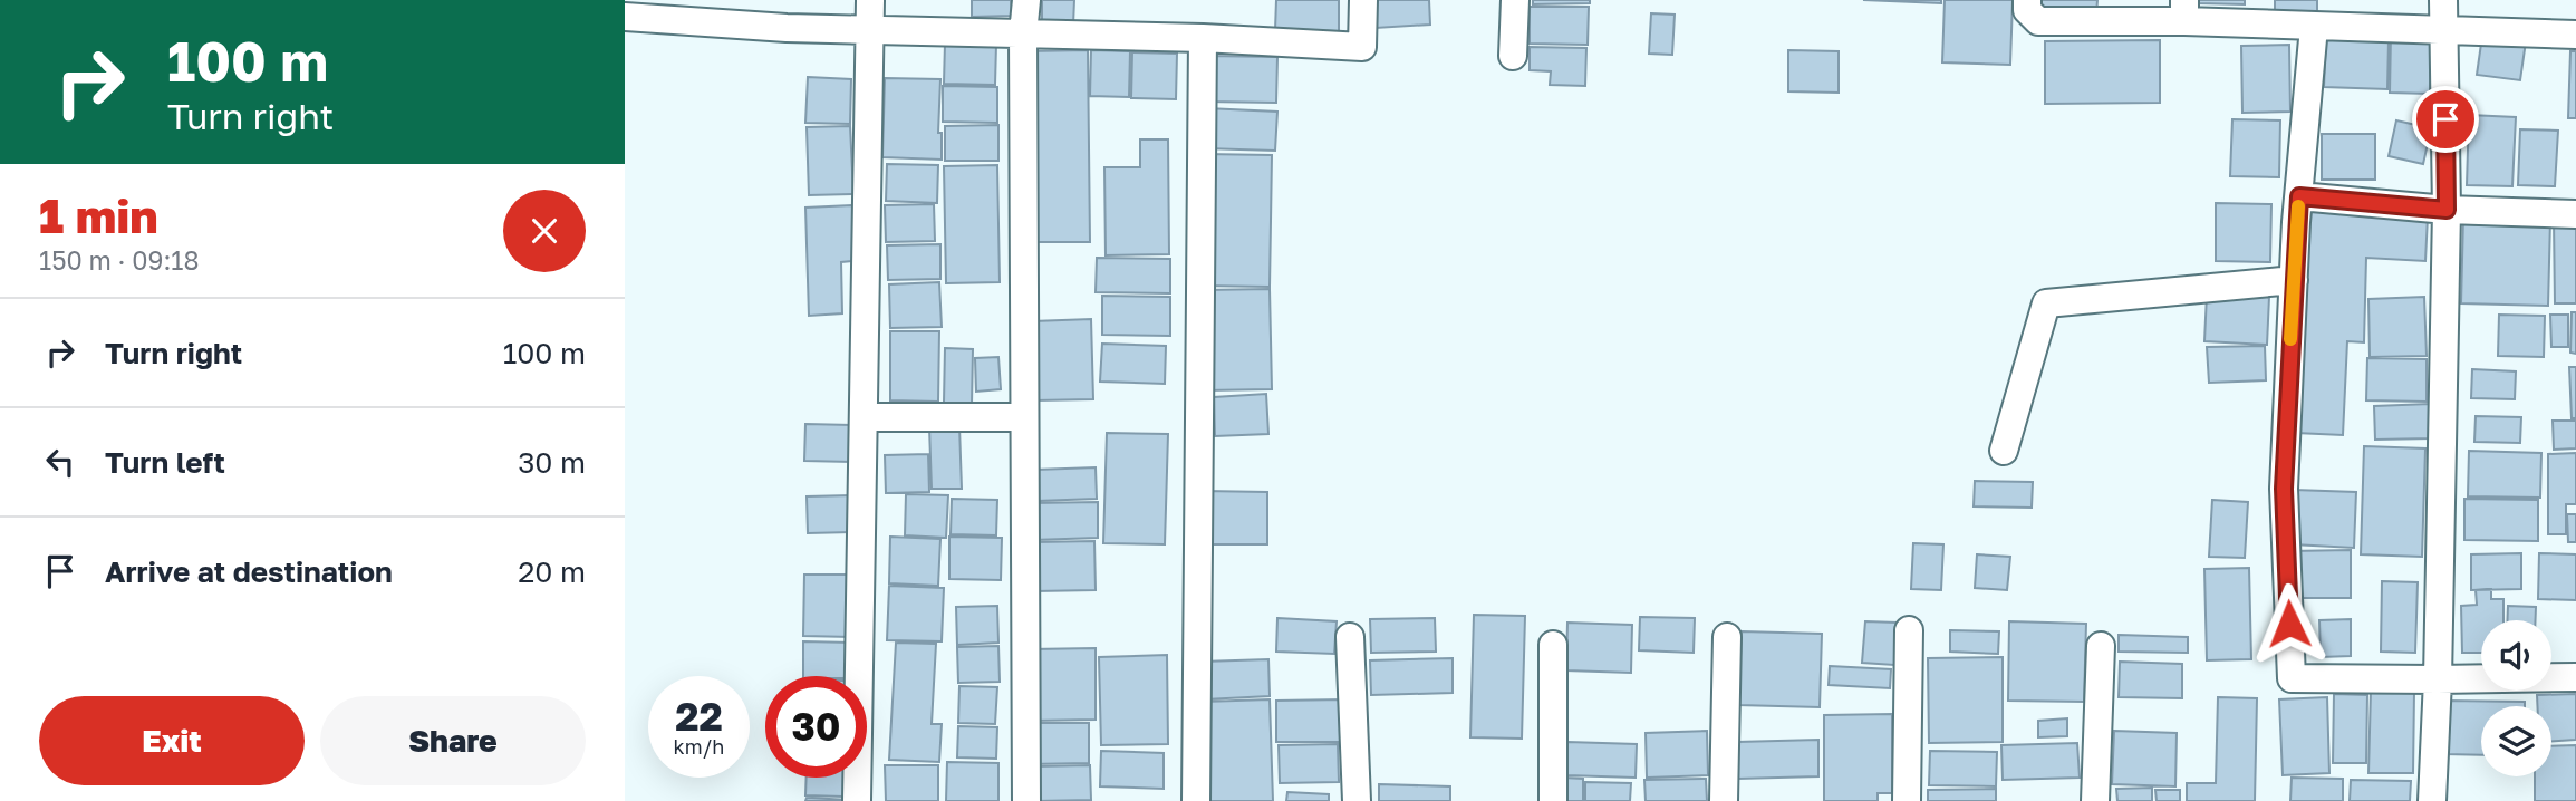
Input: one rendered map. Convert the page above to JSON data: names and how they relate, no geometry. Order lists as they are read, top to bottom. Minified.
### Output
{"page":{"turn":["100 m","Turn right"],"heading":["1 min","150 m · 09:18"],"list":[{"name":"Turn right","value":"100 m"},{"name":"Turn left","value":"30 m"},{"name":"Arrive at destination","value":"20 m"}],"speed":"22 km/h","limit":"30","buttons":["Exit","Share"]}}
